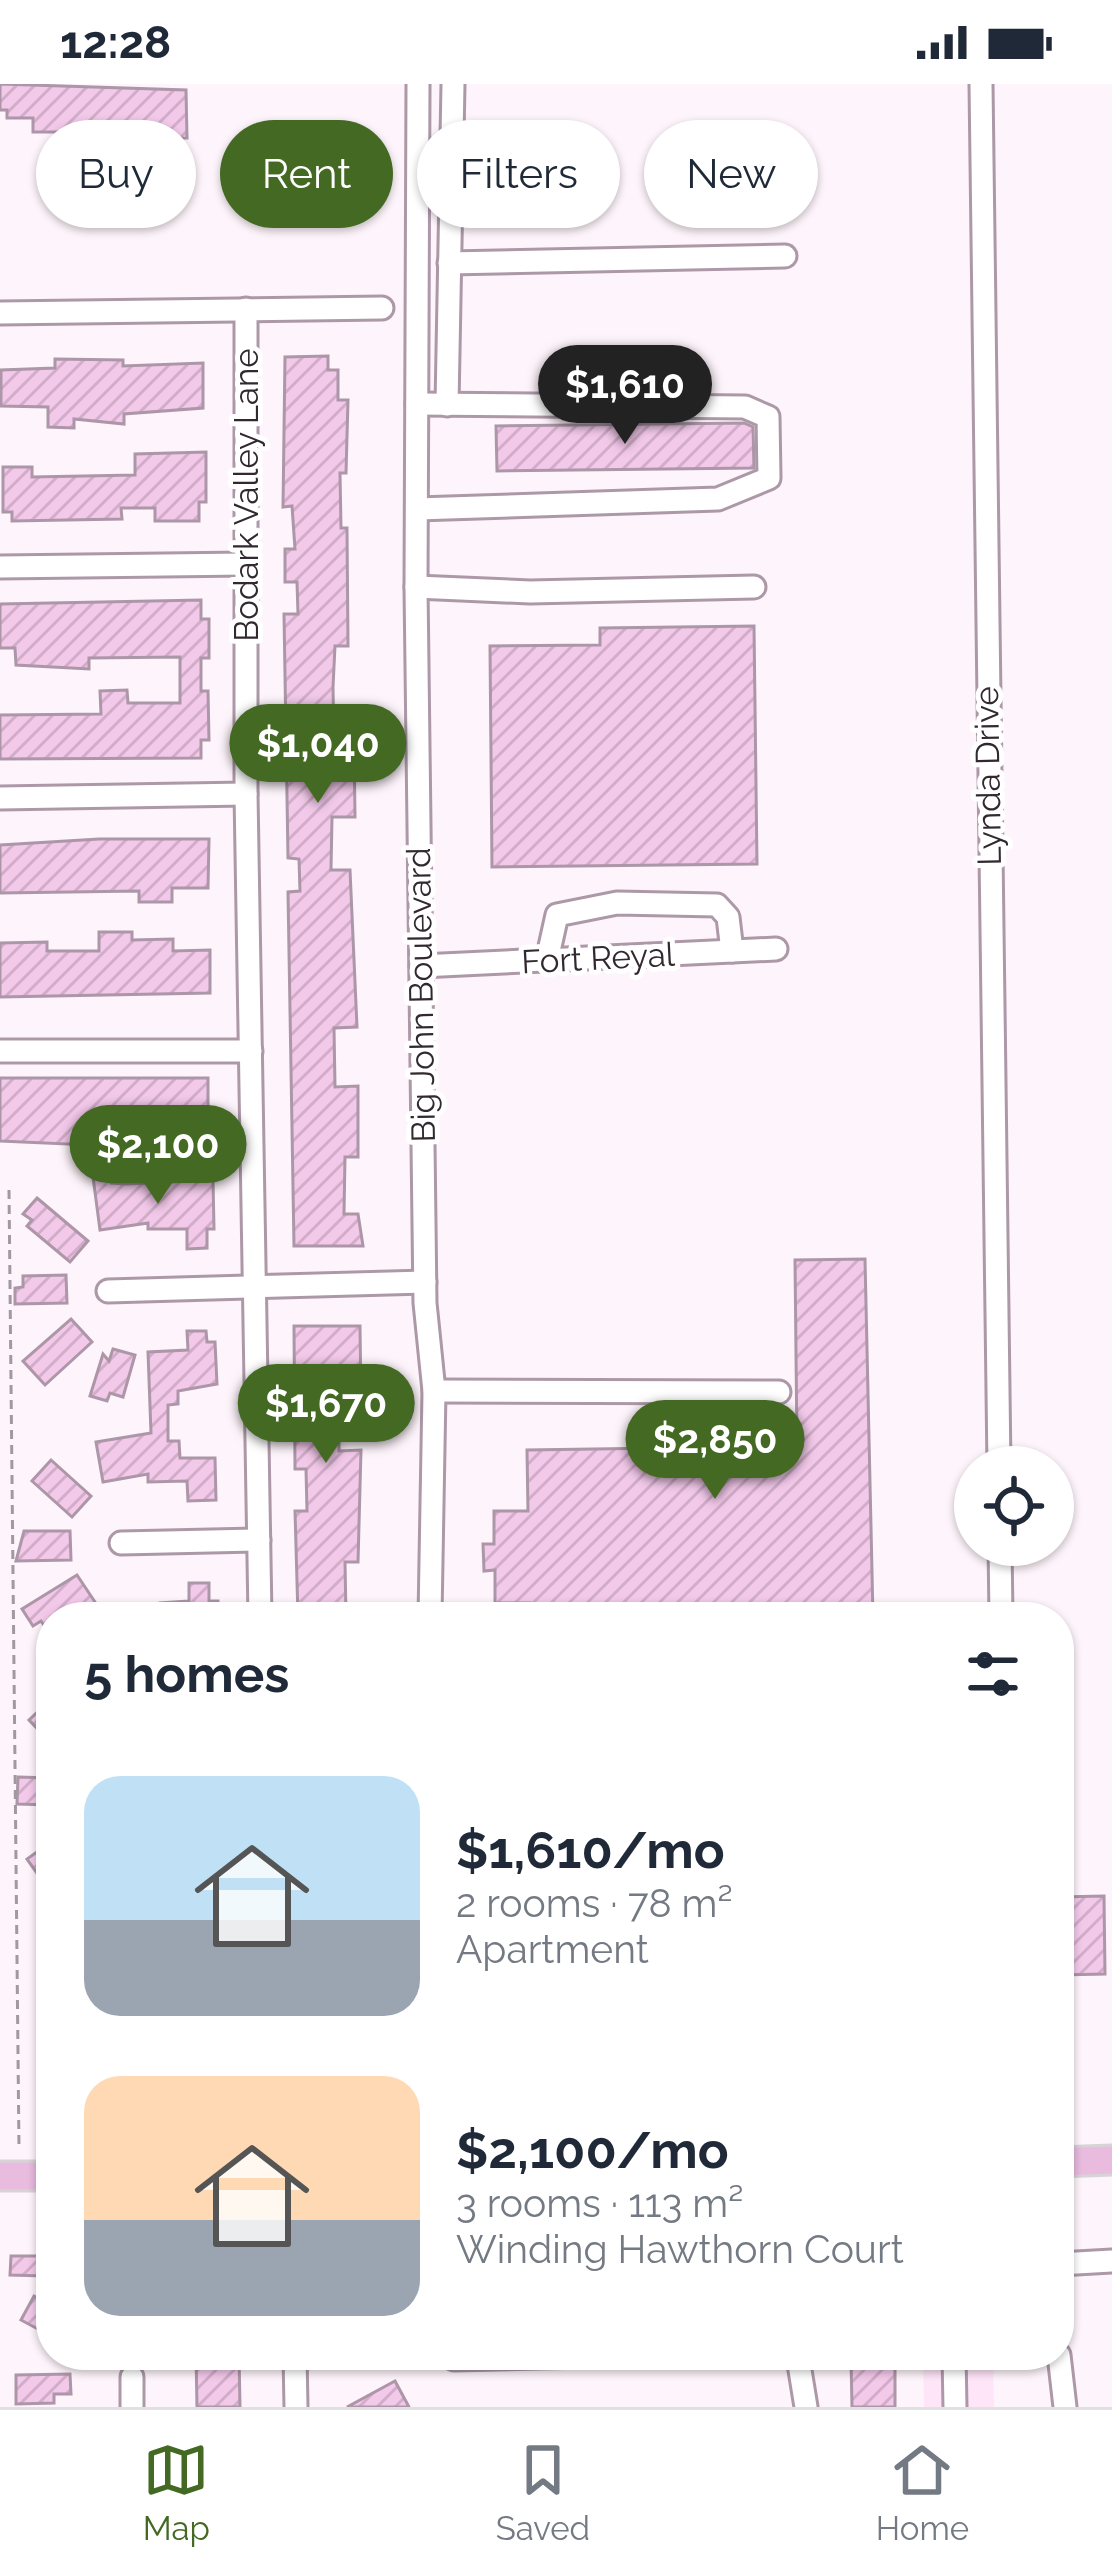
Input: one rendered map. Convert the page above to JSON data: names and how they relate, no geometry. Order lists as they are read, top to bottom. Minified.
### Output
{"streets":{"street":["Bodark Valley Lane","Lynda Drive","Fort Reyal","Big John Boulevard"]},"crossings":[["Fort Reyal","Big John Boulevard"]],"page":{"status":"12:28","chip":["Buy","Rent","Filters","New"],"price":["$1,610","$1,040","$2,100","$1,670","$2,850"],"heading":"5 homes","list":[{"name":"$1,610/mo","note":"2 rooms · 78 m² · Apartment"},{"name":"$2,100/mo","note":"3 rooms · 113 m² · Winding Hawthorn Court"}],"tabs":["Map","Saved","Home"]}}
